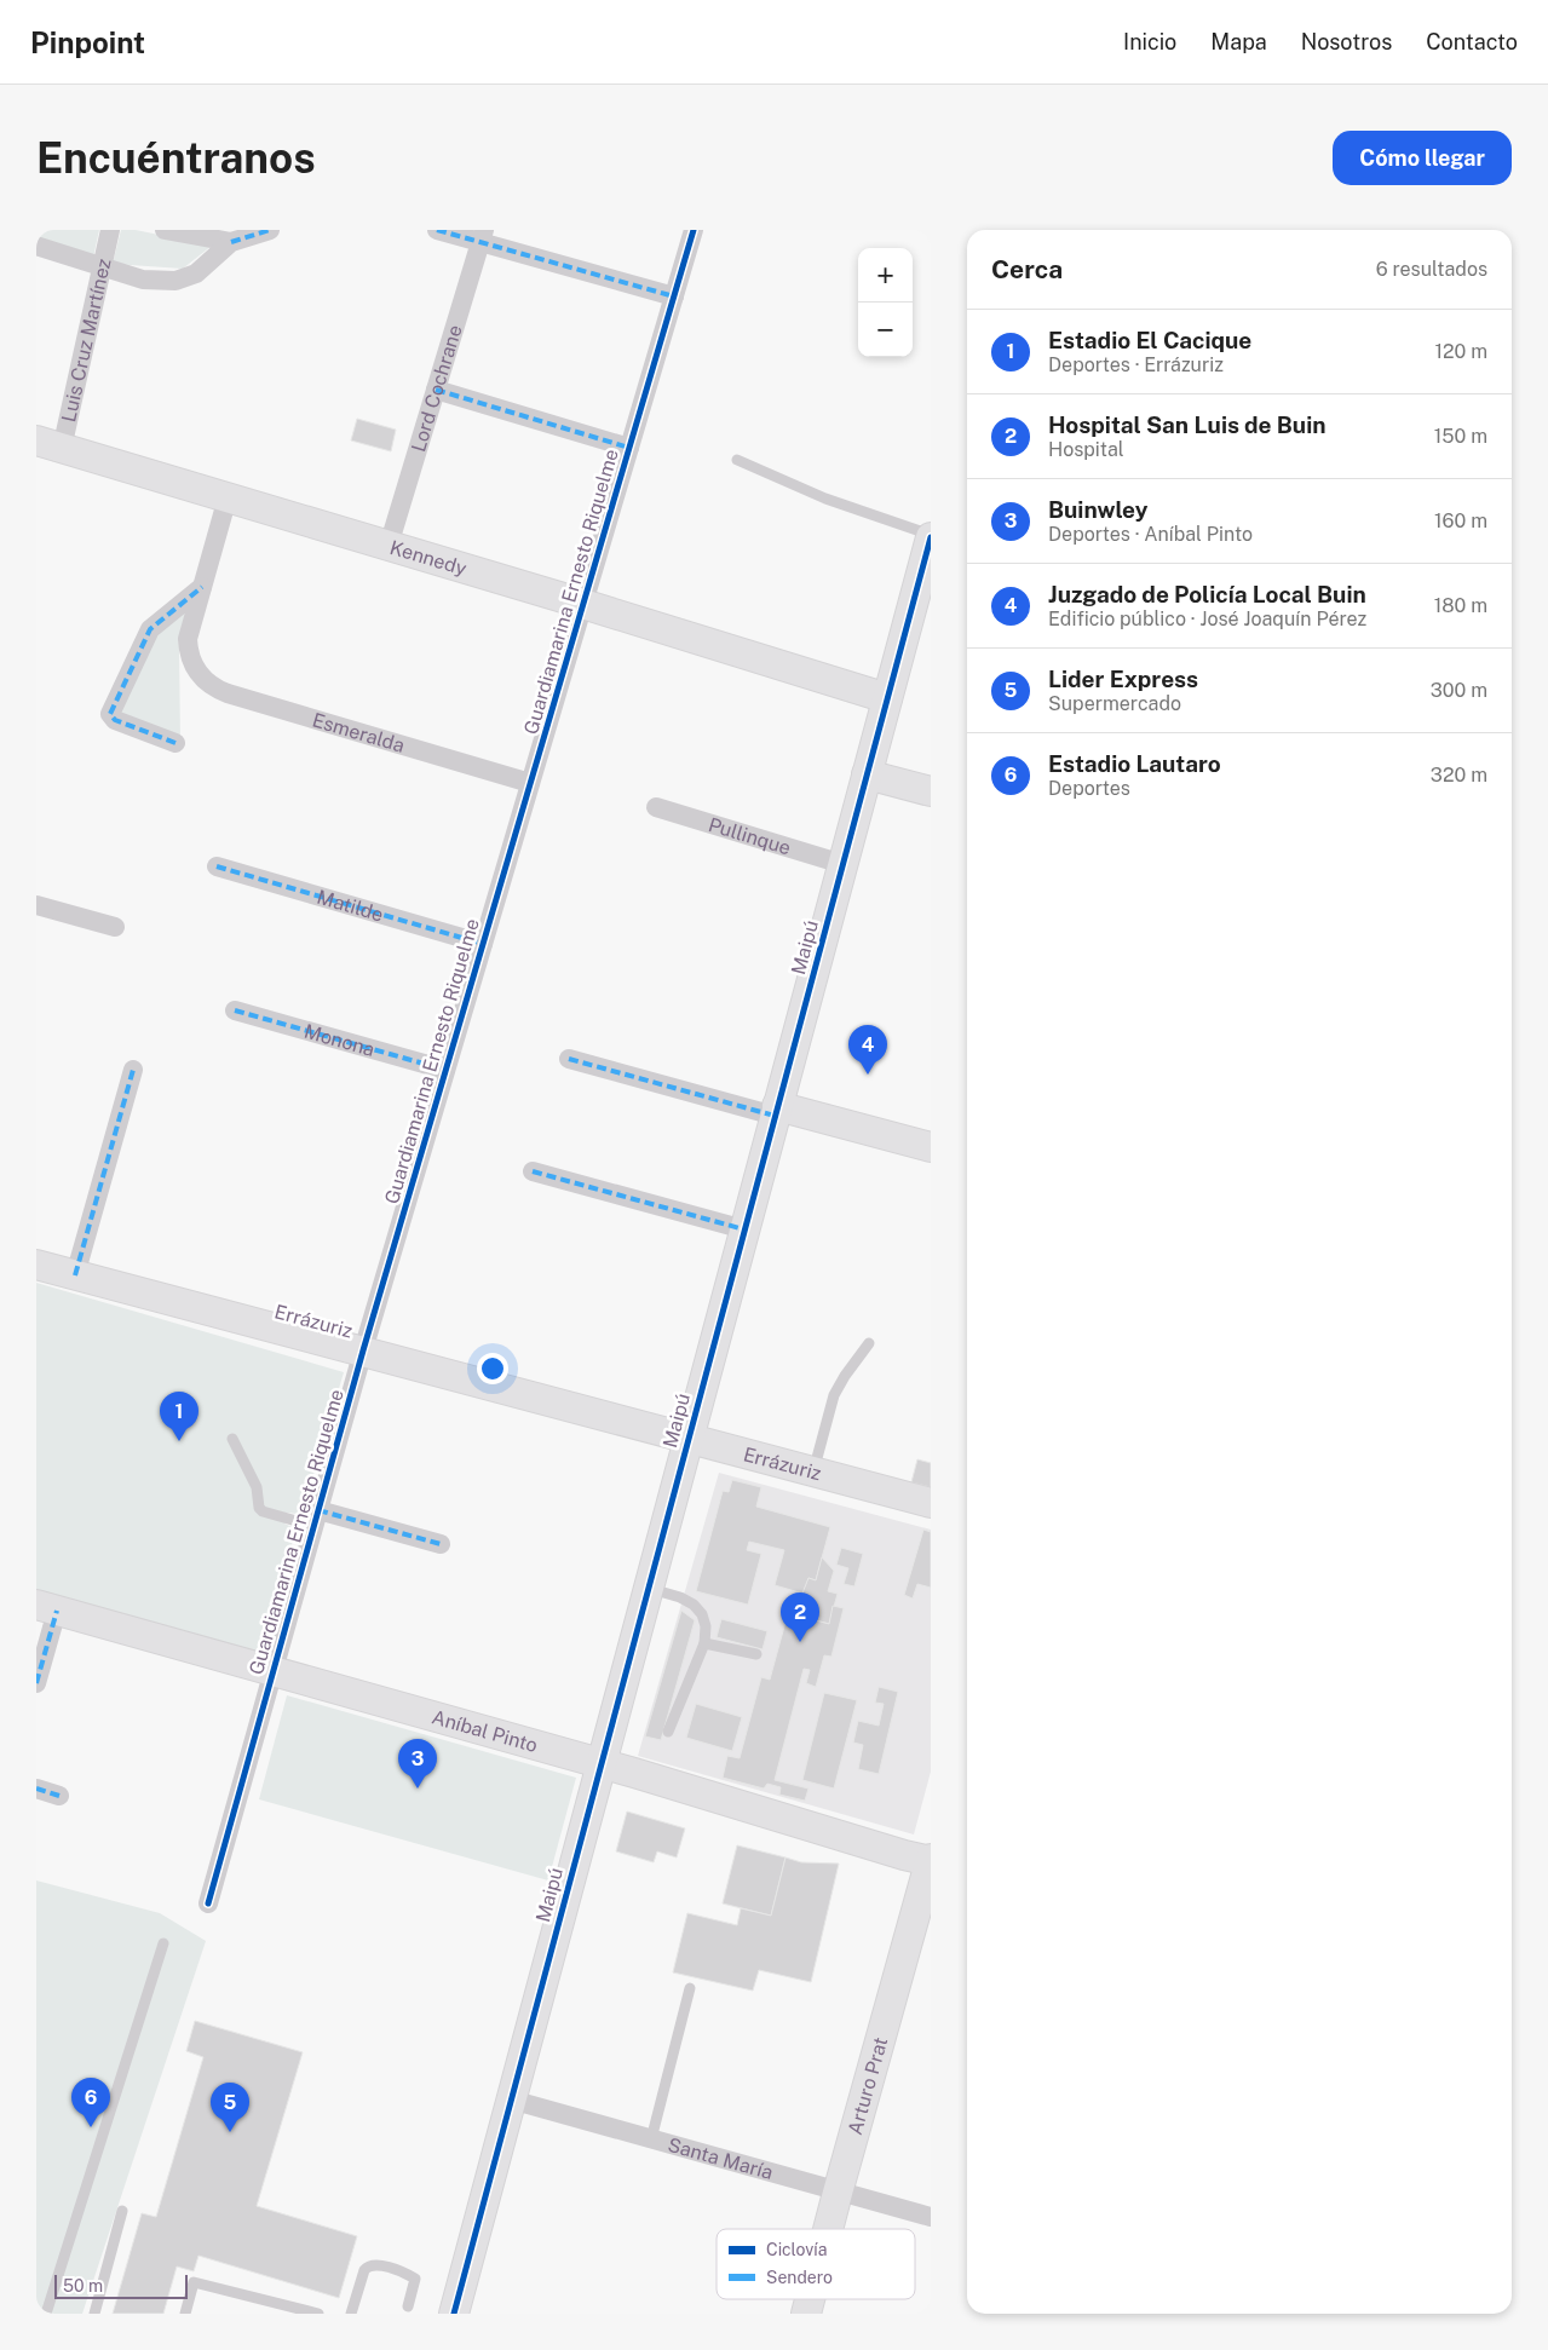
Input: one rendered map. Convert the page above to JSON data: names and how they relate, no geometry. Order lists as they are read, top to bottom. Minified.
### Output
{"streets":{"street":["Luis Cruz Martínez","Lord Cochrane","Kennedy","Guardiamarina Ernesto Riquelme","Esmeralda","Pullinque","Matilde","Maipú","Monona","Errázuriz","Aníbal Pinto","Arturo Prat","Santa María"]},"crossings":[["Luis Cruz Martínez","Kennedy"],["Lord Cochrane","Kennedy"],["Kennedy","Guardiamarina Ernesto Riquelme"],["Kennedy","Maipú"],["Guardiamarina Ernesto Riquelme","Esmeralda"],["Guardiamarina Ernesto Riquelme","Matilde"],["Guardiamarina Ernesto Riquelme","Monona"],["Guardiamarina Ernesto Riquelme","Errázuriz"],["Guardiamarina Ernesto Riquelme","Aníbal Pinto"],["Pullinque","Maipú"],["Maipú","Errázuriz"],["Maipú","Aníbal Pinto"],["Maipú","Santa María"],["Aníbal Pinto","Arturo Prat"],["Arturo Prat","Santa María"]],"legend":["Ciclovía","Sendero"],"scale_bar":"50 m","page":{"header":"Pinpoint","nav":["Inicio","Mapa","Nosotros","Contacto"],"buttons":"Cómo llegar","title":"Encuéntranos","heading":["Cerca","6 resultados"],"map_buttons":["+","−"],"list":[{"mark":"1","name":"Estadio El Cacique","note":"Deportes · Errázuriz","value":"120 m"},{"mark":"2","name":"Hospital San Luis de Buin","note":"Hospital","value":"150 m"},{"mark":"3","name":"Buinwley","note":"Deportes · Aníbal Pinto","value":"160 m"},{"mark":"4","name":"Juzgado de Policía Local Buin","note":"Edificio público · José Joaquín Pérez","value":"180 m"},{"mark":"5","name":"Lider Express","note":"Supermercado","value":"300 m"},{"mark":"6","name":"Estadio Lautaro","note":"Deportes","value":"320 m"}],"pins":["4","1","2","3","6","5"],"scale":"50 m"}}
